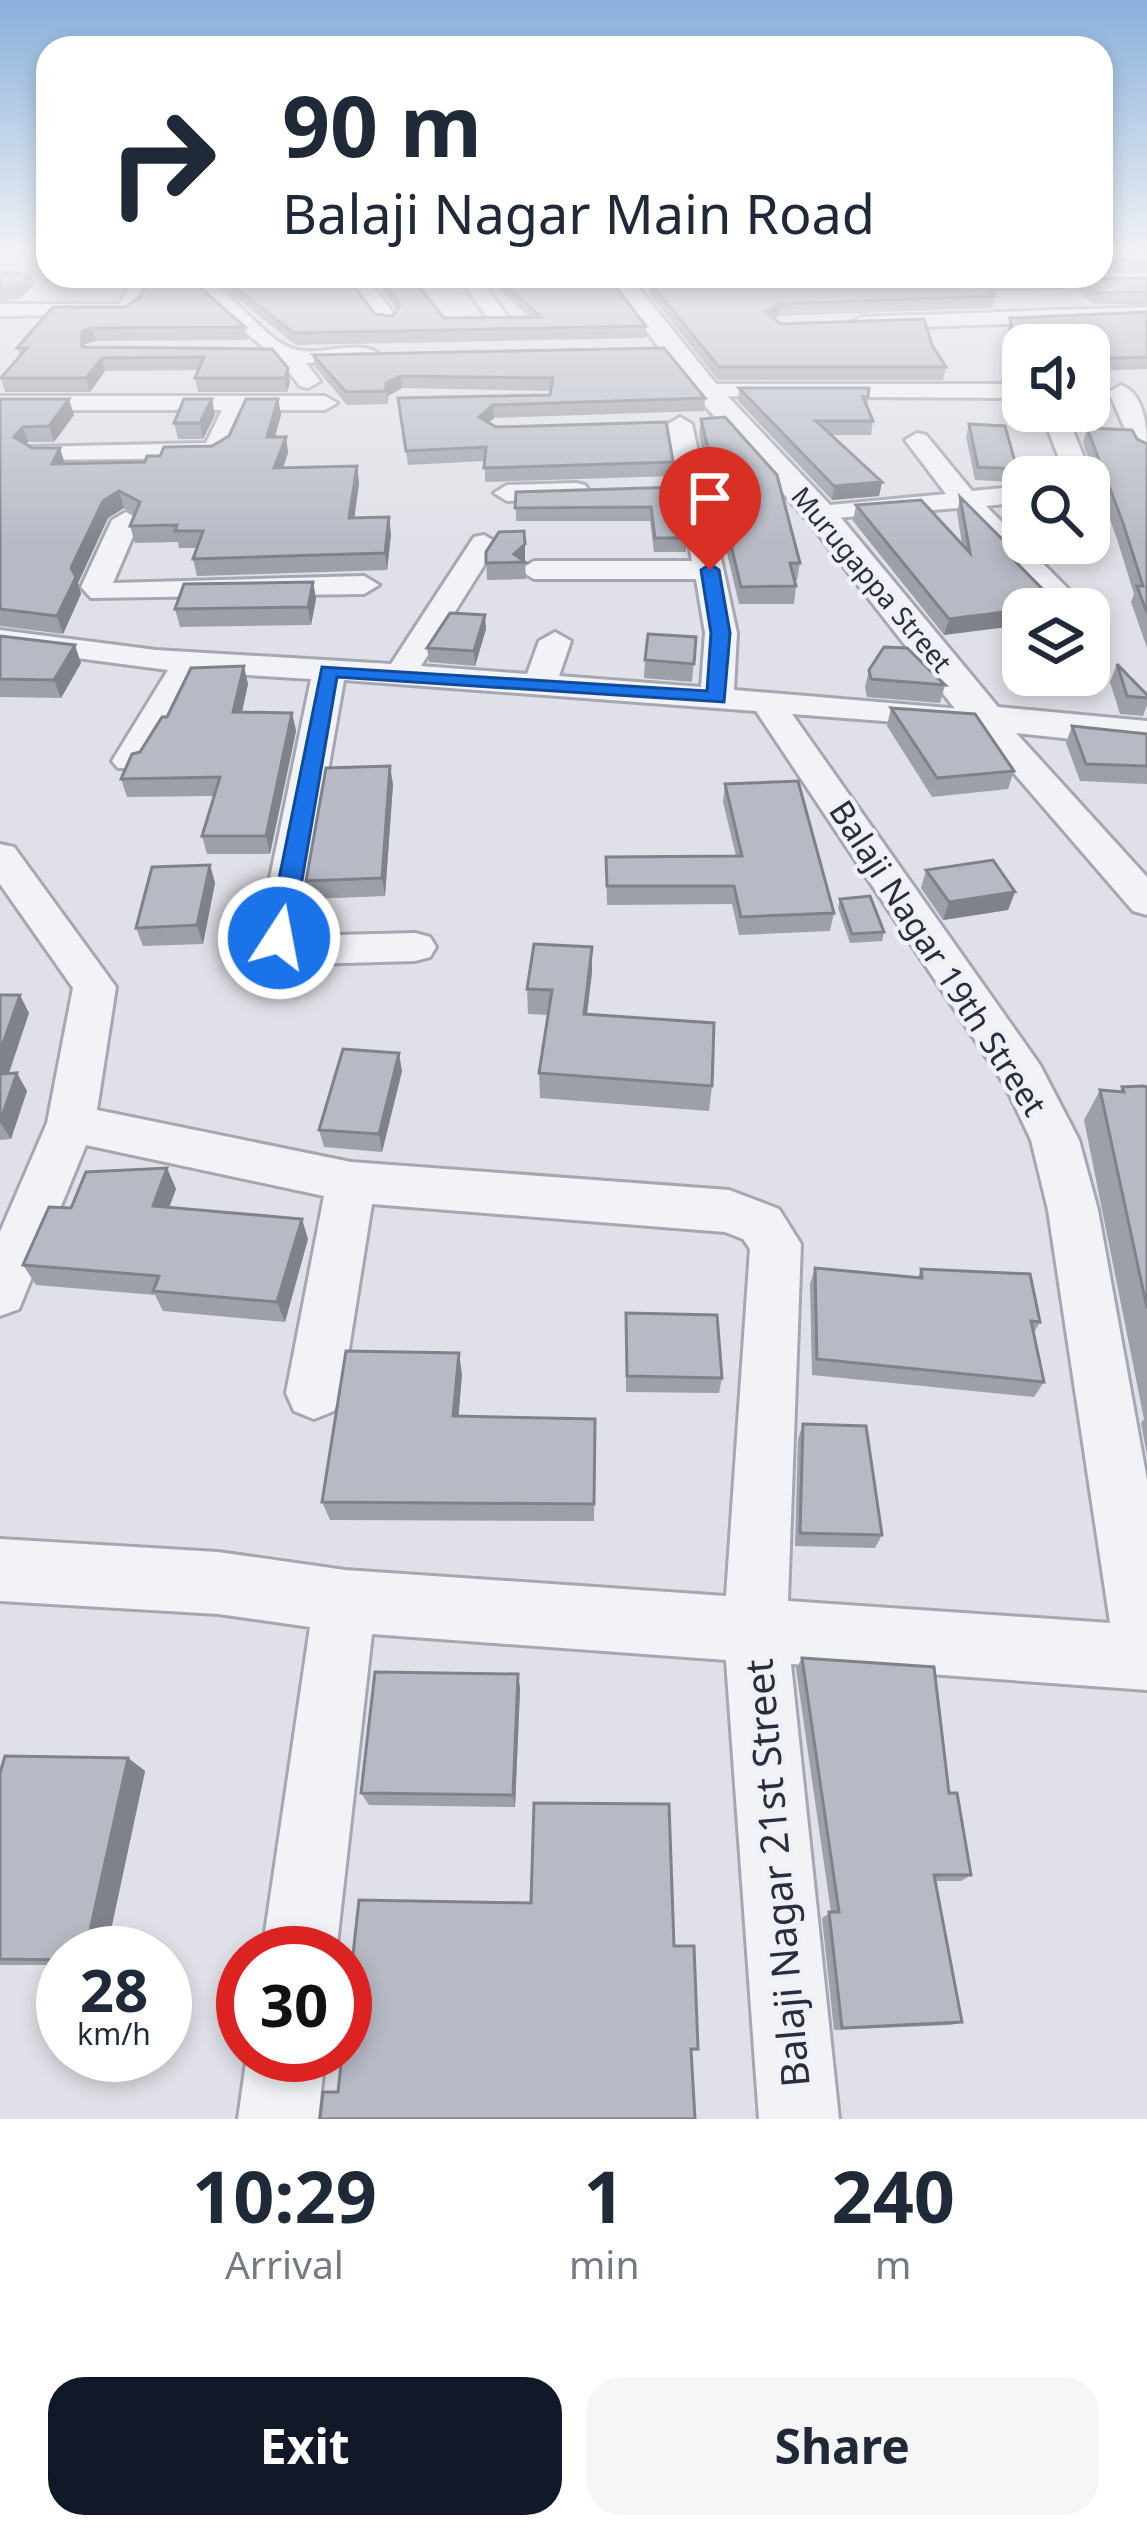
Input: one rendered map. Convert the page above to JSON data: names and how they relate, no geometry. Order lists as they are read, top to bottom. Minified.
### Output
{"streets":{"street":["Murugappa Street","Balaji Nagar 19th Street","Balaji Nagar 21st Street"]},"page":{"turn":["90 m","Balaji Nagar Main Road"],"speed":"28 km/h","limit":"30","eta":["10:29","Arrival","1","min","240","m"],"buttons":["Exit","Share"]}}
